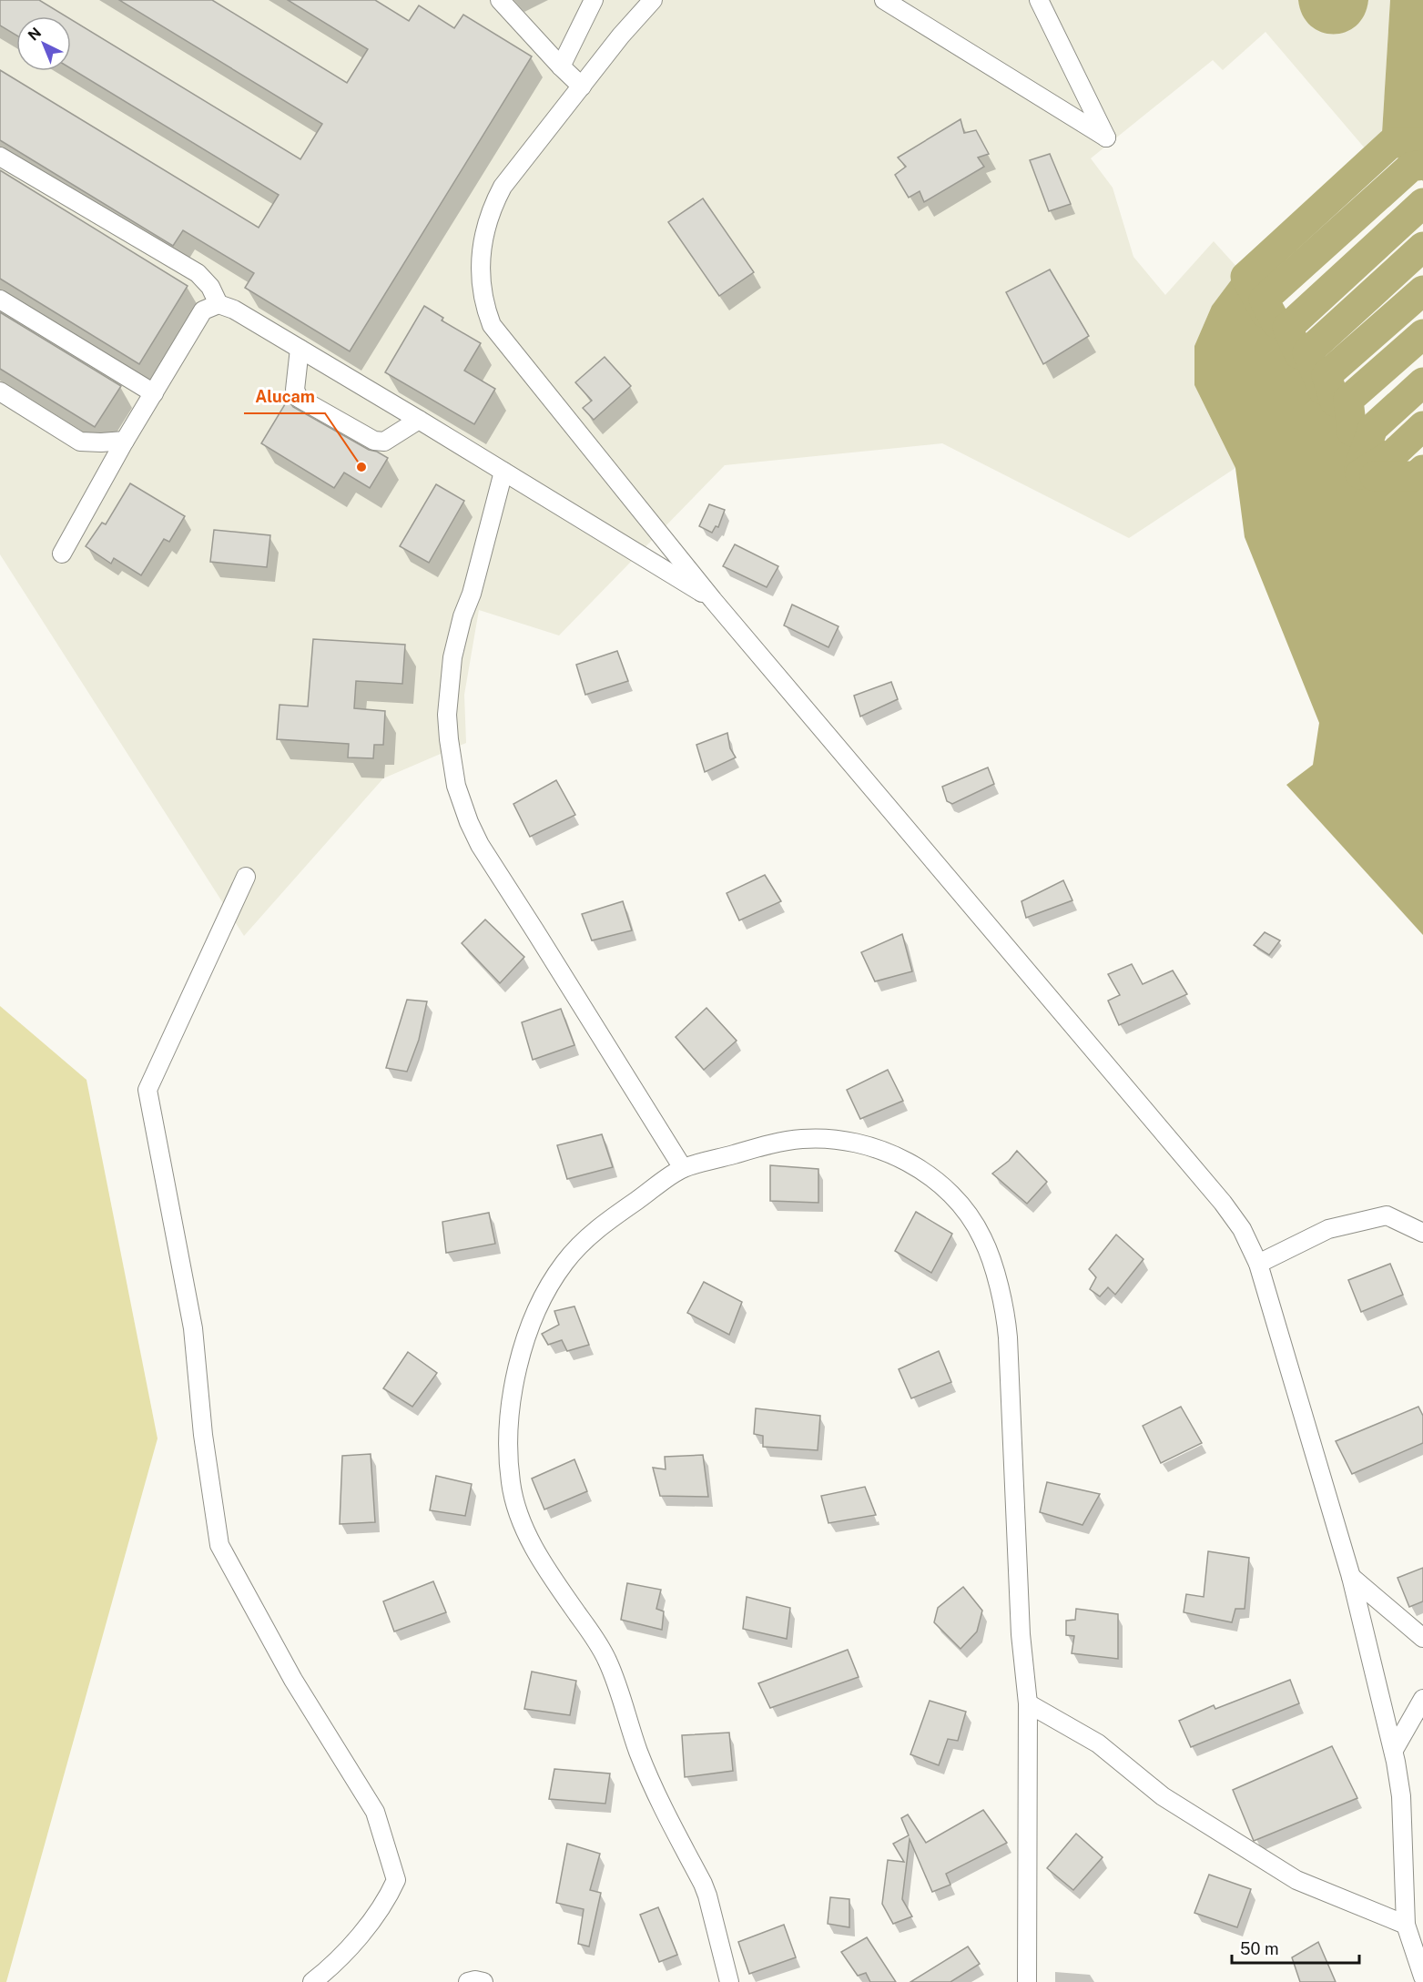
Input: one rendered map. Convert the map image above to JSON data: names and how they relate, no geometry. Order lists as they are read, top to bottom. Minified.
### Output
{"places":["Alucam"],"scale_bar":"50 m","north":"top left"}
